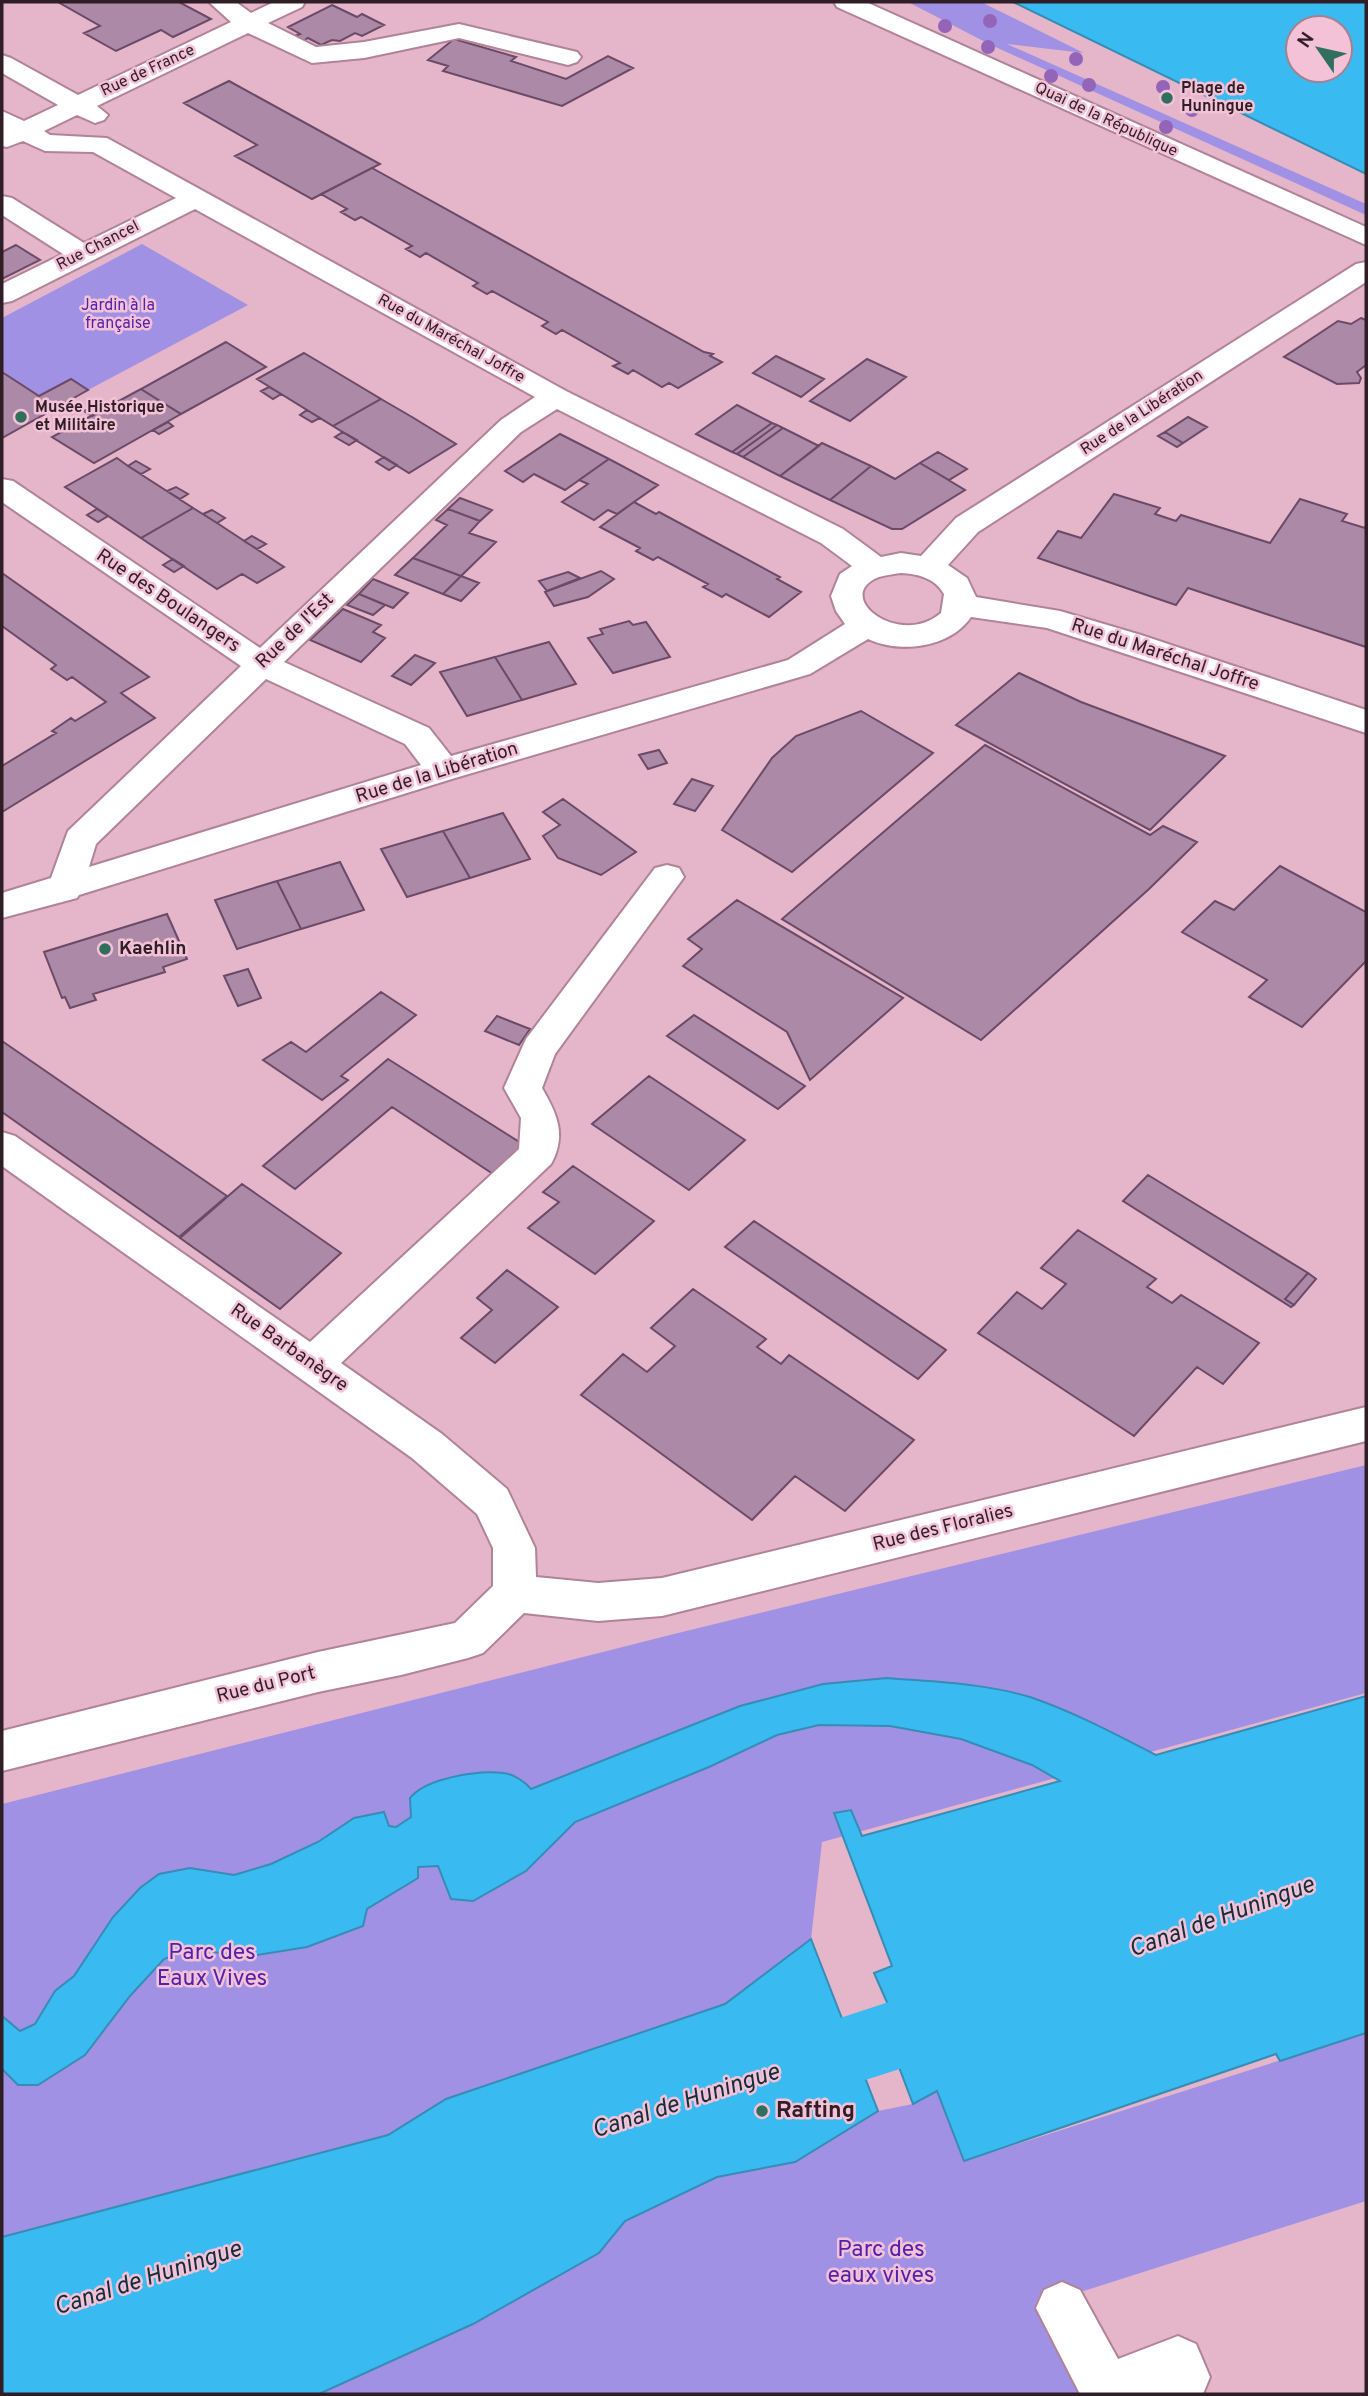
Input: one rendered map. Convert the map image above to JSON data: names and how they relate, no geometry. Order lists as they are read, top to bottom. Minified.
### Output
{"streets":{"street":["Rue de France","Quai de la République","Rue Chancel","Rue du Maréchal Joffre","Rue de la Libération","Rue des Boulangers","Rue de l'Est","Rue Barbanègre","Rue des Floralies","Rue du Port"]},"crossings":[["Rue de France","Rue du Maréchal Joffre"],["Rue Chancel","Rue du Maréchal Joffre"],["Rue du Maréchal Joffre","Rue de la Libération"],["Rue du Maréchal Joffre","Rue de l'Est"],["Rue de la Libération","Rue des Boulangers"],["Rue de la Libération","Rue de l'Est"],["Rue des Boulangers","Rue de l'Est"],["Rue Barbanègre","Rue des Floralies"],["Rue Barbanègre","Rue du Port"],["Rue des Floralies","Rue du Port"]],"water":["Canal de Huningue"],"parks":["Jardin à la française","Parc des Eaux Vives","Parc des eaux vives"],"places":["Plage de Huningue","Musée Historique et Militaire","Kaehlin","Rafting"],"north":"top left"}
